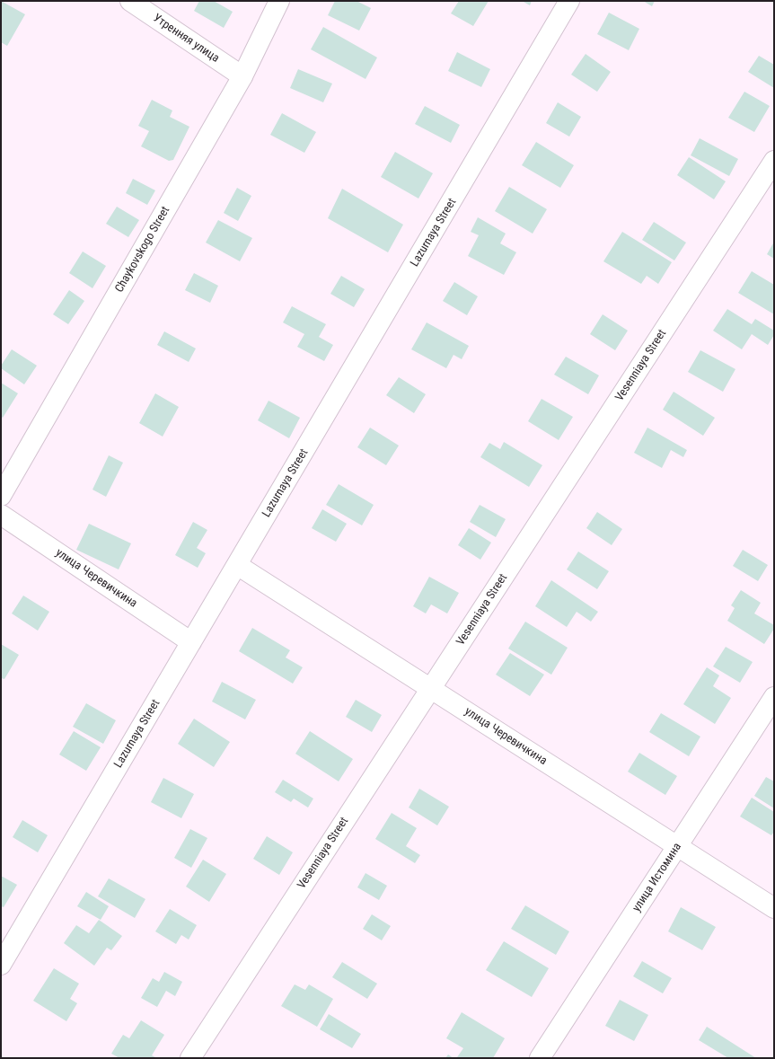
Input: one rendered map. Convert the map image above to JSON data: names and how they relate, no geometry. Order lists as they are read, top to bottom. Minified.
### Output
{"streets":{"street":["Утренняя улица","Lazurnaya Street","Chaykovskogo Street","Vesenniaya Street","улица Черевичкина","улица Истомина"]},"crossings":[["Утренняя улица","Chaykovskogo Street"],["Lazurnaya Street","улица Черевичкина"],["Vesenniaya Street","улица Черевичкина"],["улица Черевичкина","улица Истомина"]]}
